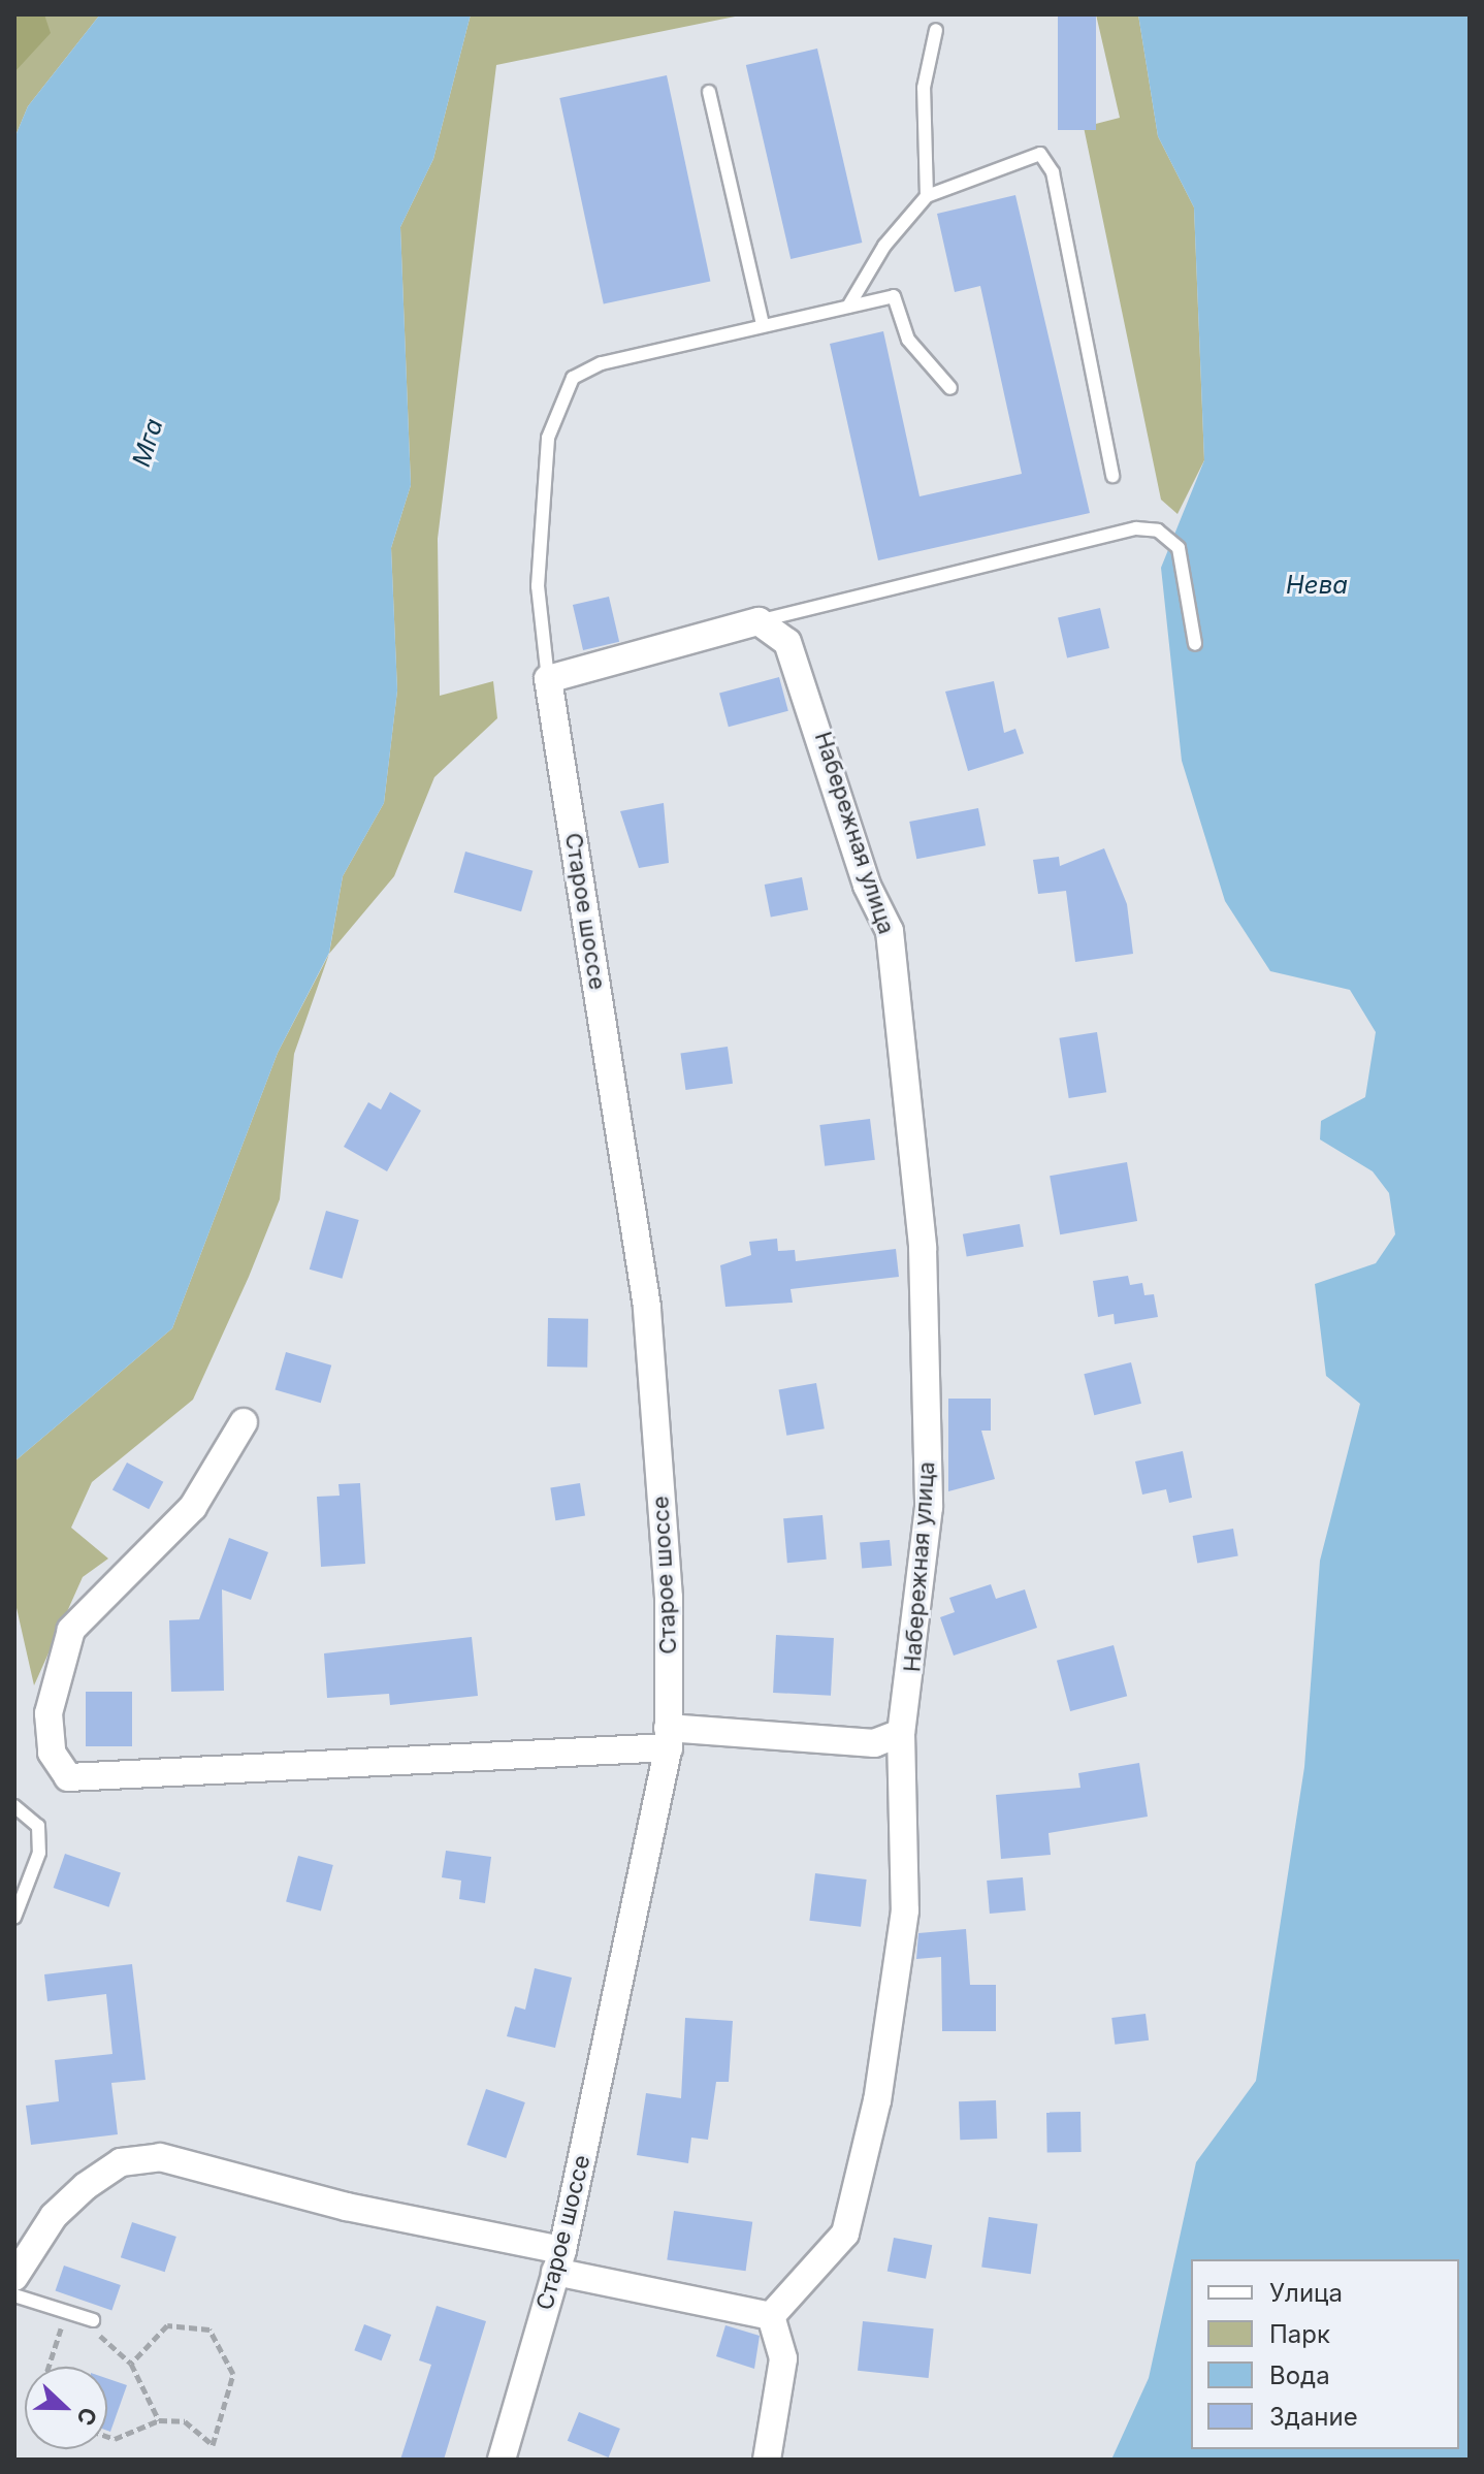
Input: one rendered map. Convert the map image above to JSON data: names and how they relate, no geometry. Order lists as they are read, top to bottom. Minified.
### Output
{"streets":{"street":["Набережная улица","Старое шоссе"]},"water":["Мга","Нева"],"legend":["Улица","Парк","Вода","Здание"],"north":"right"}
